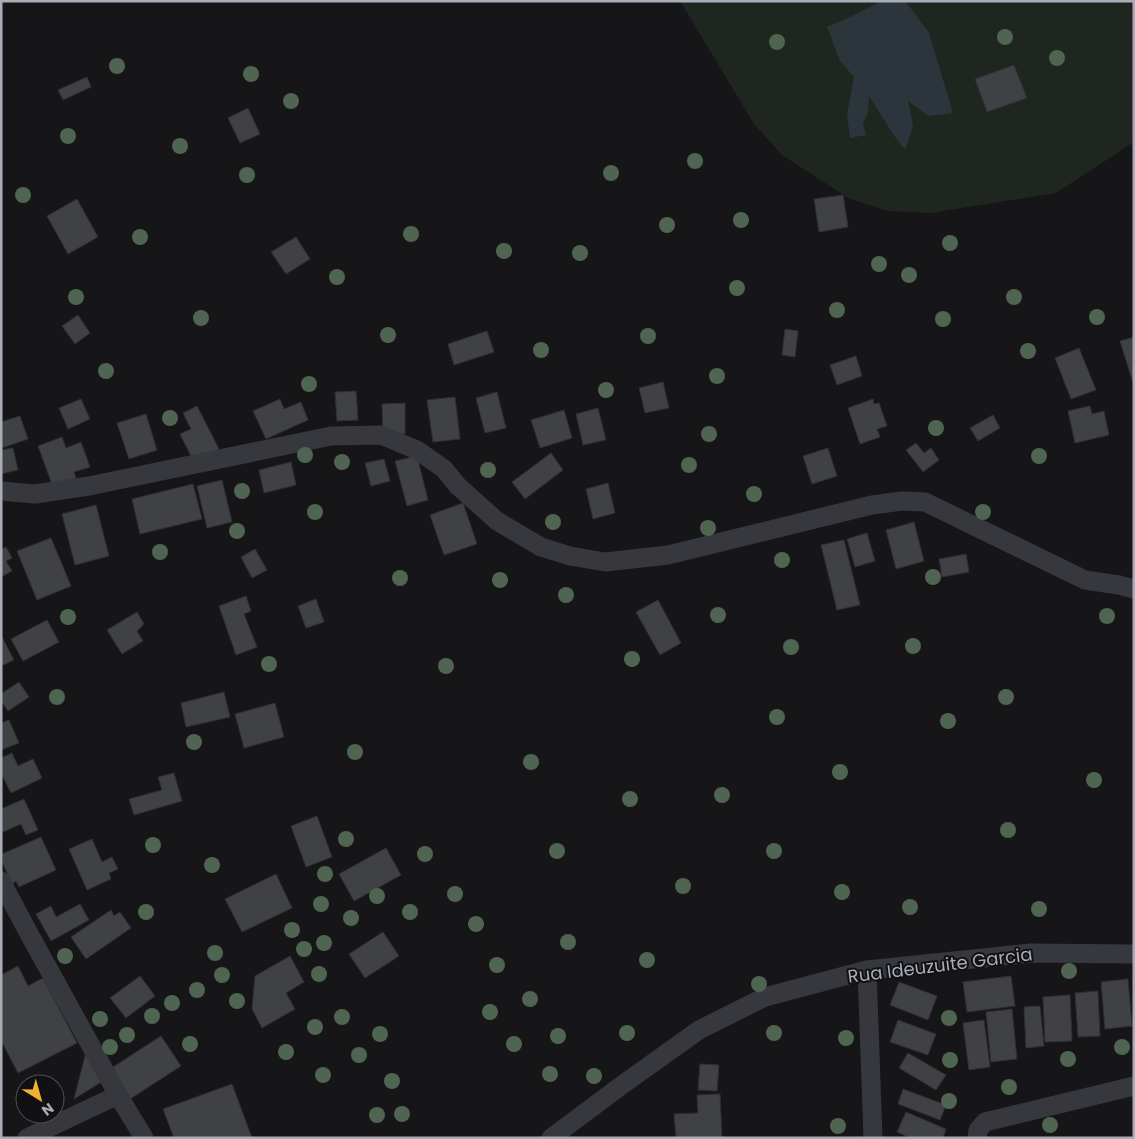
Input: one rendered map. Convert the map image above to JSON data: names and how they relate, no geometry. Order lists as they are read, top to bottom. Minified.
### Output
{"streets":{"street":["Rua Ideuzuite Garcia"]},"north":"bottom right"}
